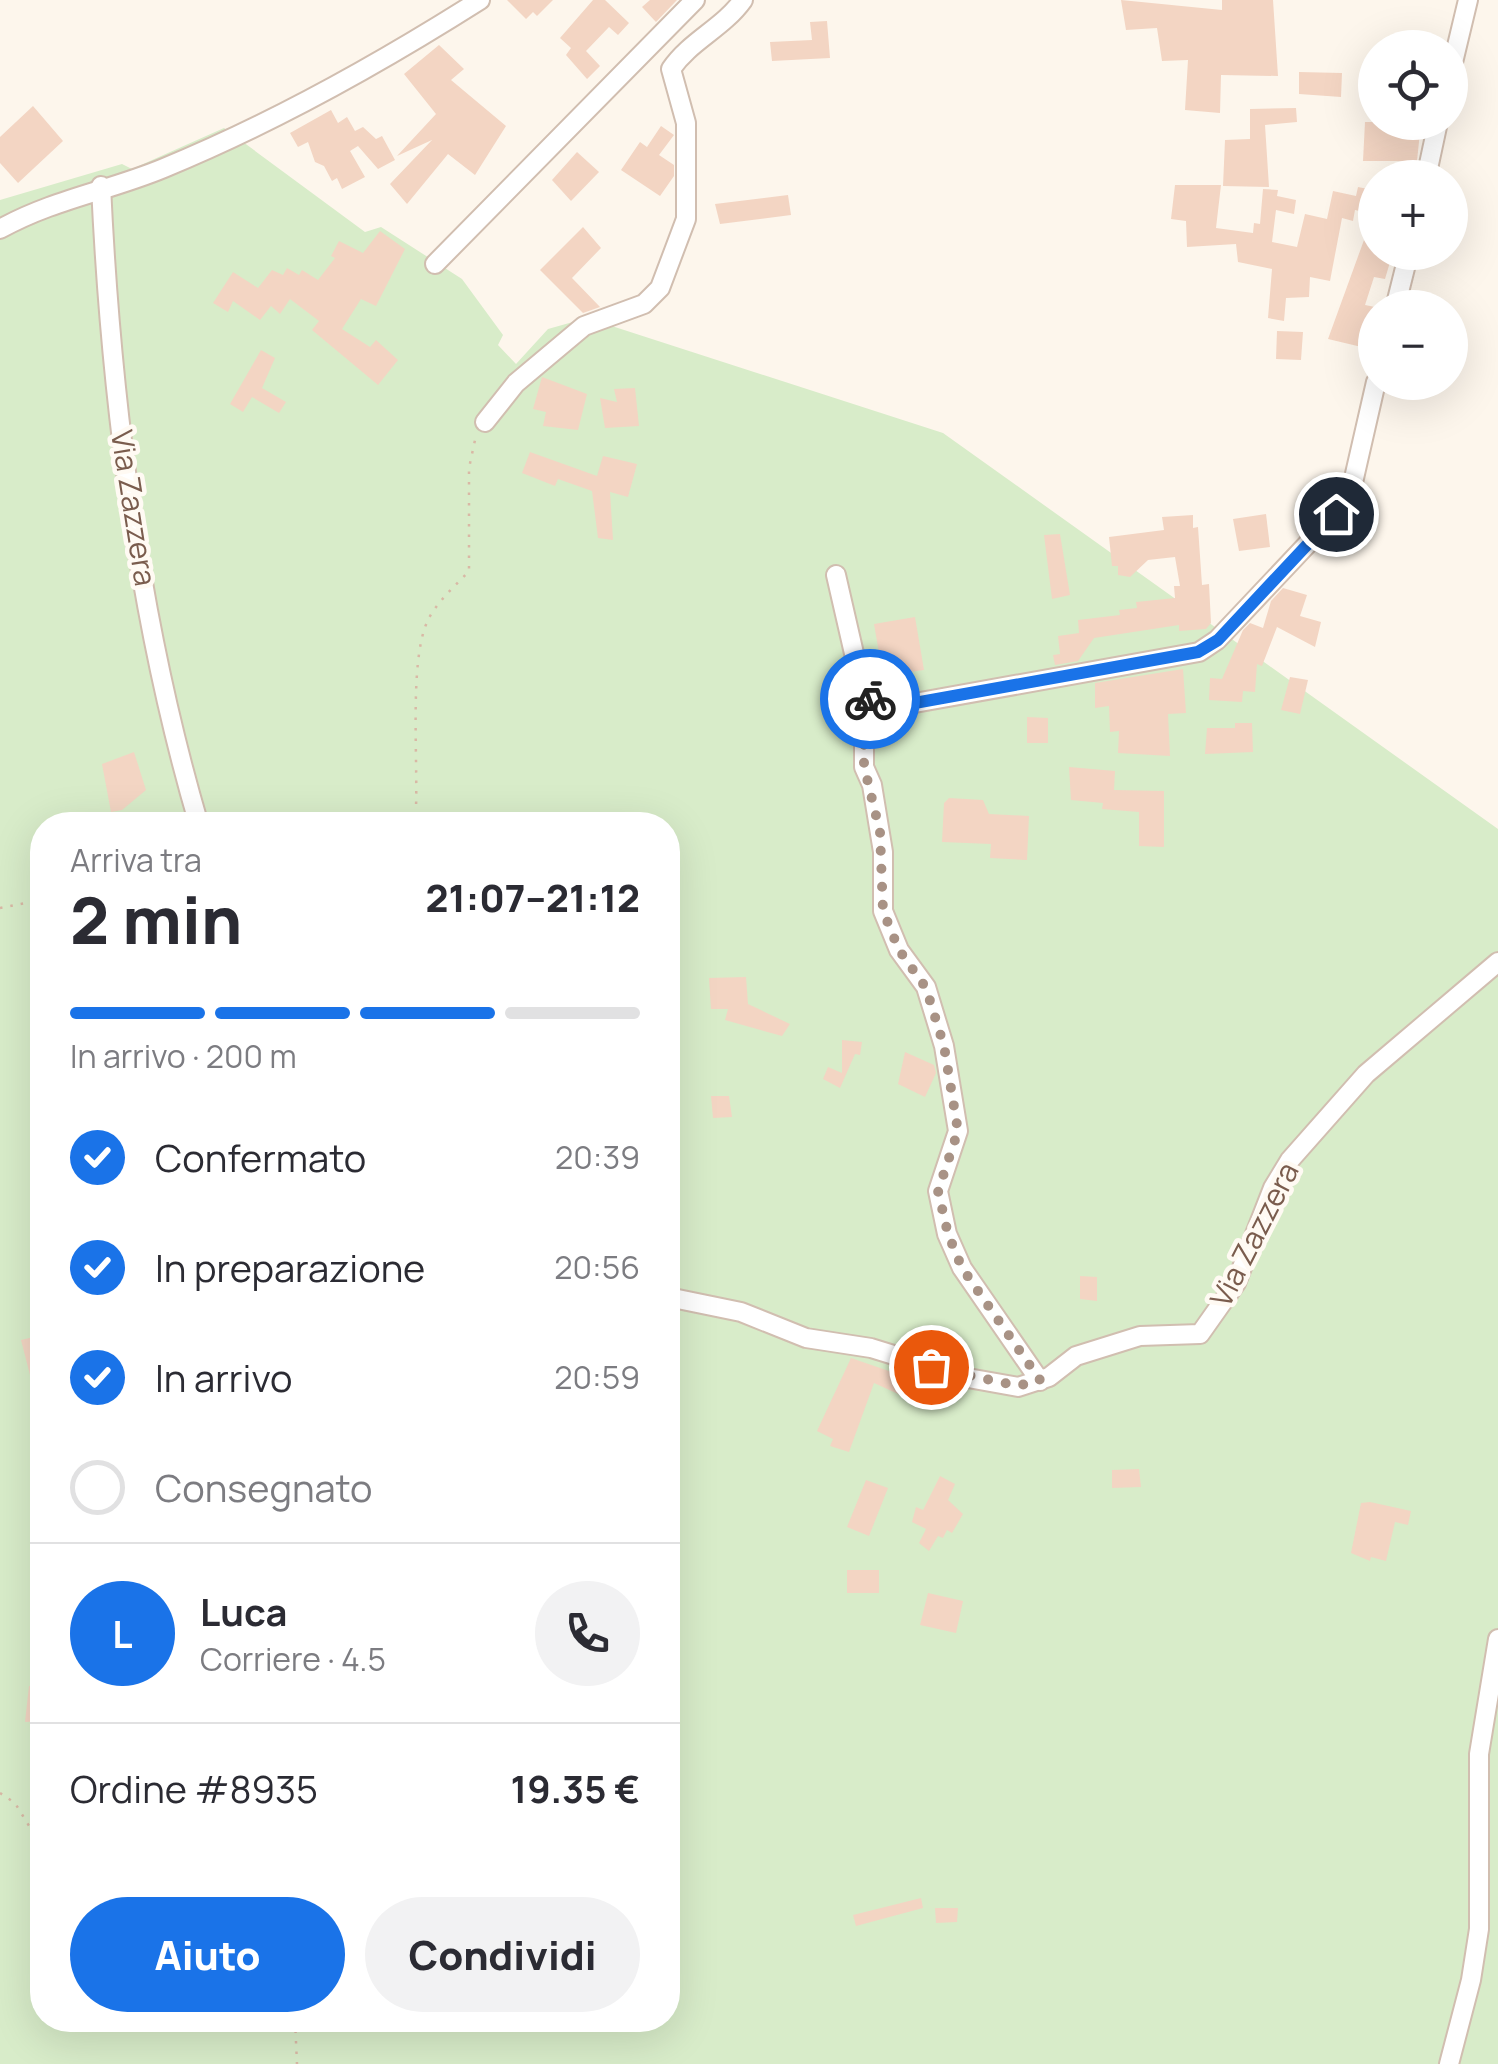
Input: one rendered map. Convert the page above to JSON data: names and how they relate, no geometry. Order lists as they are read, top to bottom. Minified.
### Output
{"streets":{"street":["Via Zazzera"]},"page":{"map_buttons":["+","−"],"heading":["2 min","Arriva tra","21:07–21:12"],"panel":["Luca","Corriere · 4.5","Ordine #8935","19.35 €"],"bar":"In arrivo · 200 m","list":[["Confermato","20:39"],["In preparazione","20:56"],["In arrivo","20:59"],"Consegnato"],"round":"L","buttons":["Aiuto","Condividi"]}}
